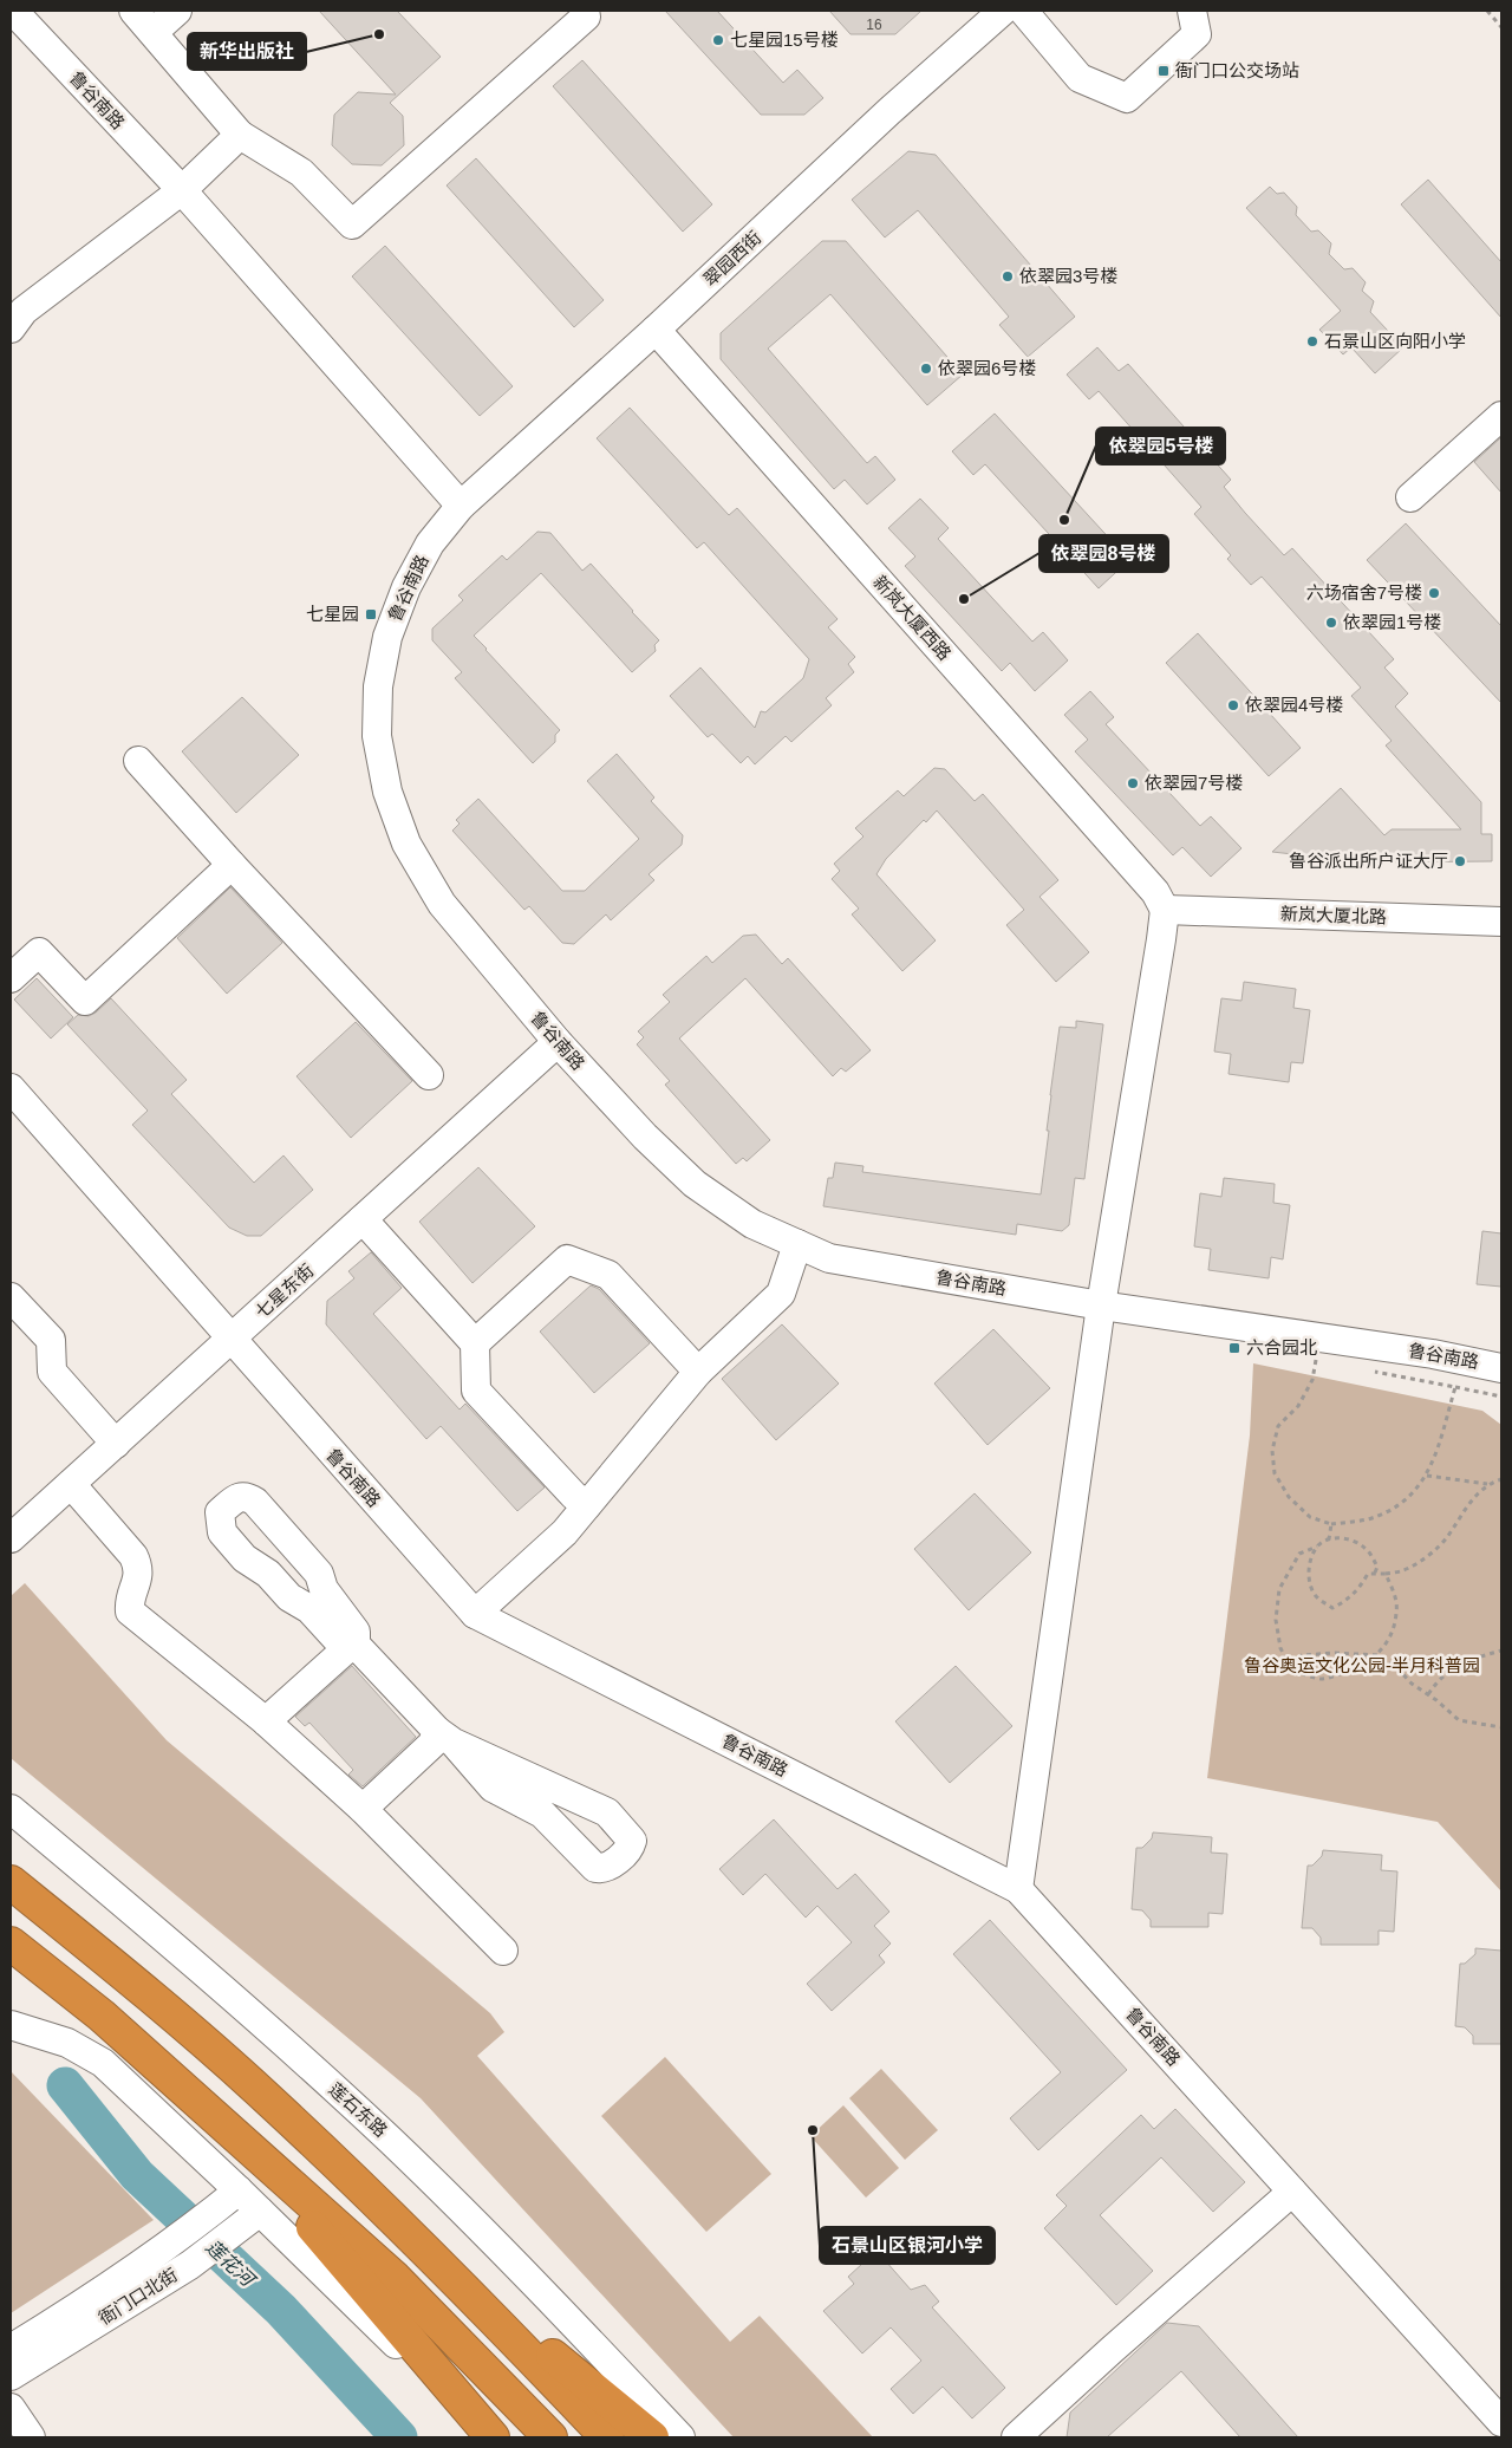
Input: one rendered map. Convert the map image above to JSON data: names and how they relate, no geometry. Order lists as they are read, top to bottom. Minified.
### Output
{"streets":{"street":["鲁谷南路","翠园西街","新岚大厦西路","新岚大厦北路","七星东街","莲石东路","衙门口北街"]},"crossings":[["鲁谷南路","翠园西街"],["鲁谷南路","七星东街"],["翠园西街","新岚大厦西路"],["新岚大厦西路","新岚大厦北路"]],"water":["莲花河"],"parks":["鲁谷奥运文化公园-半月科普园"],"places":{"other":["新华出版社","七星园15号楼","依翠园3号楼","石景山区向阳小学","依翠园6号楼","依翠园5号楼","六场宿舍7号楼","依翠园8号楼","依翠园1号楼","依翠园4号楼","依翠园7号楼","鲁谷派出所户证大厅","石景山区银河小学"],"transit":["衙门口公交场站","七星园","六合园北"]},"house_numbers":["16"]}
